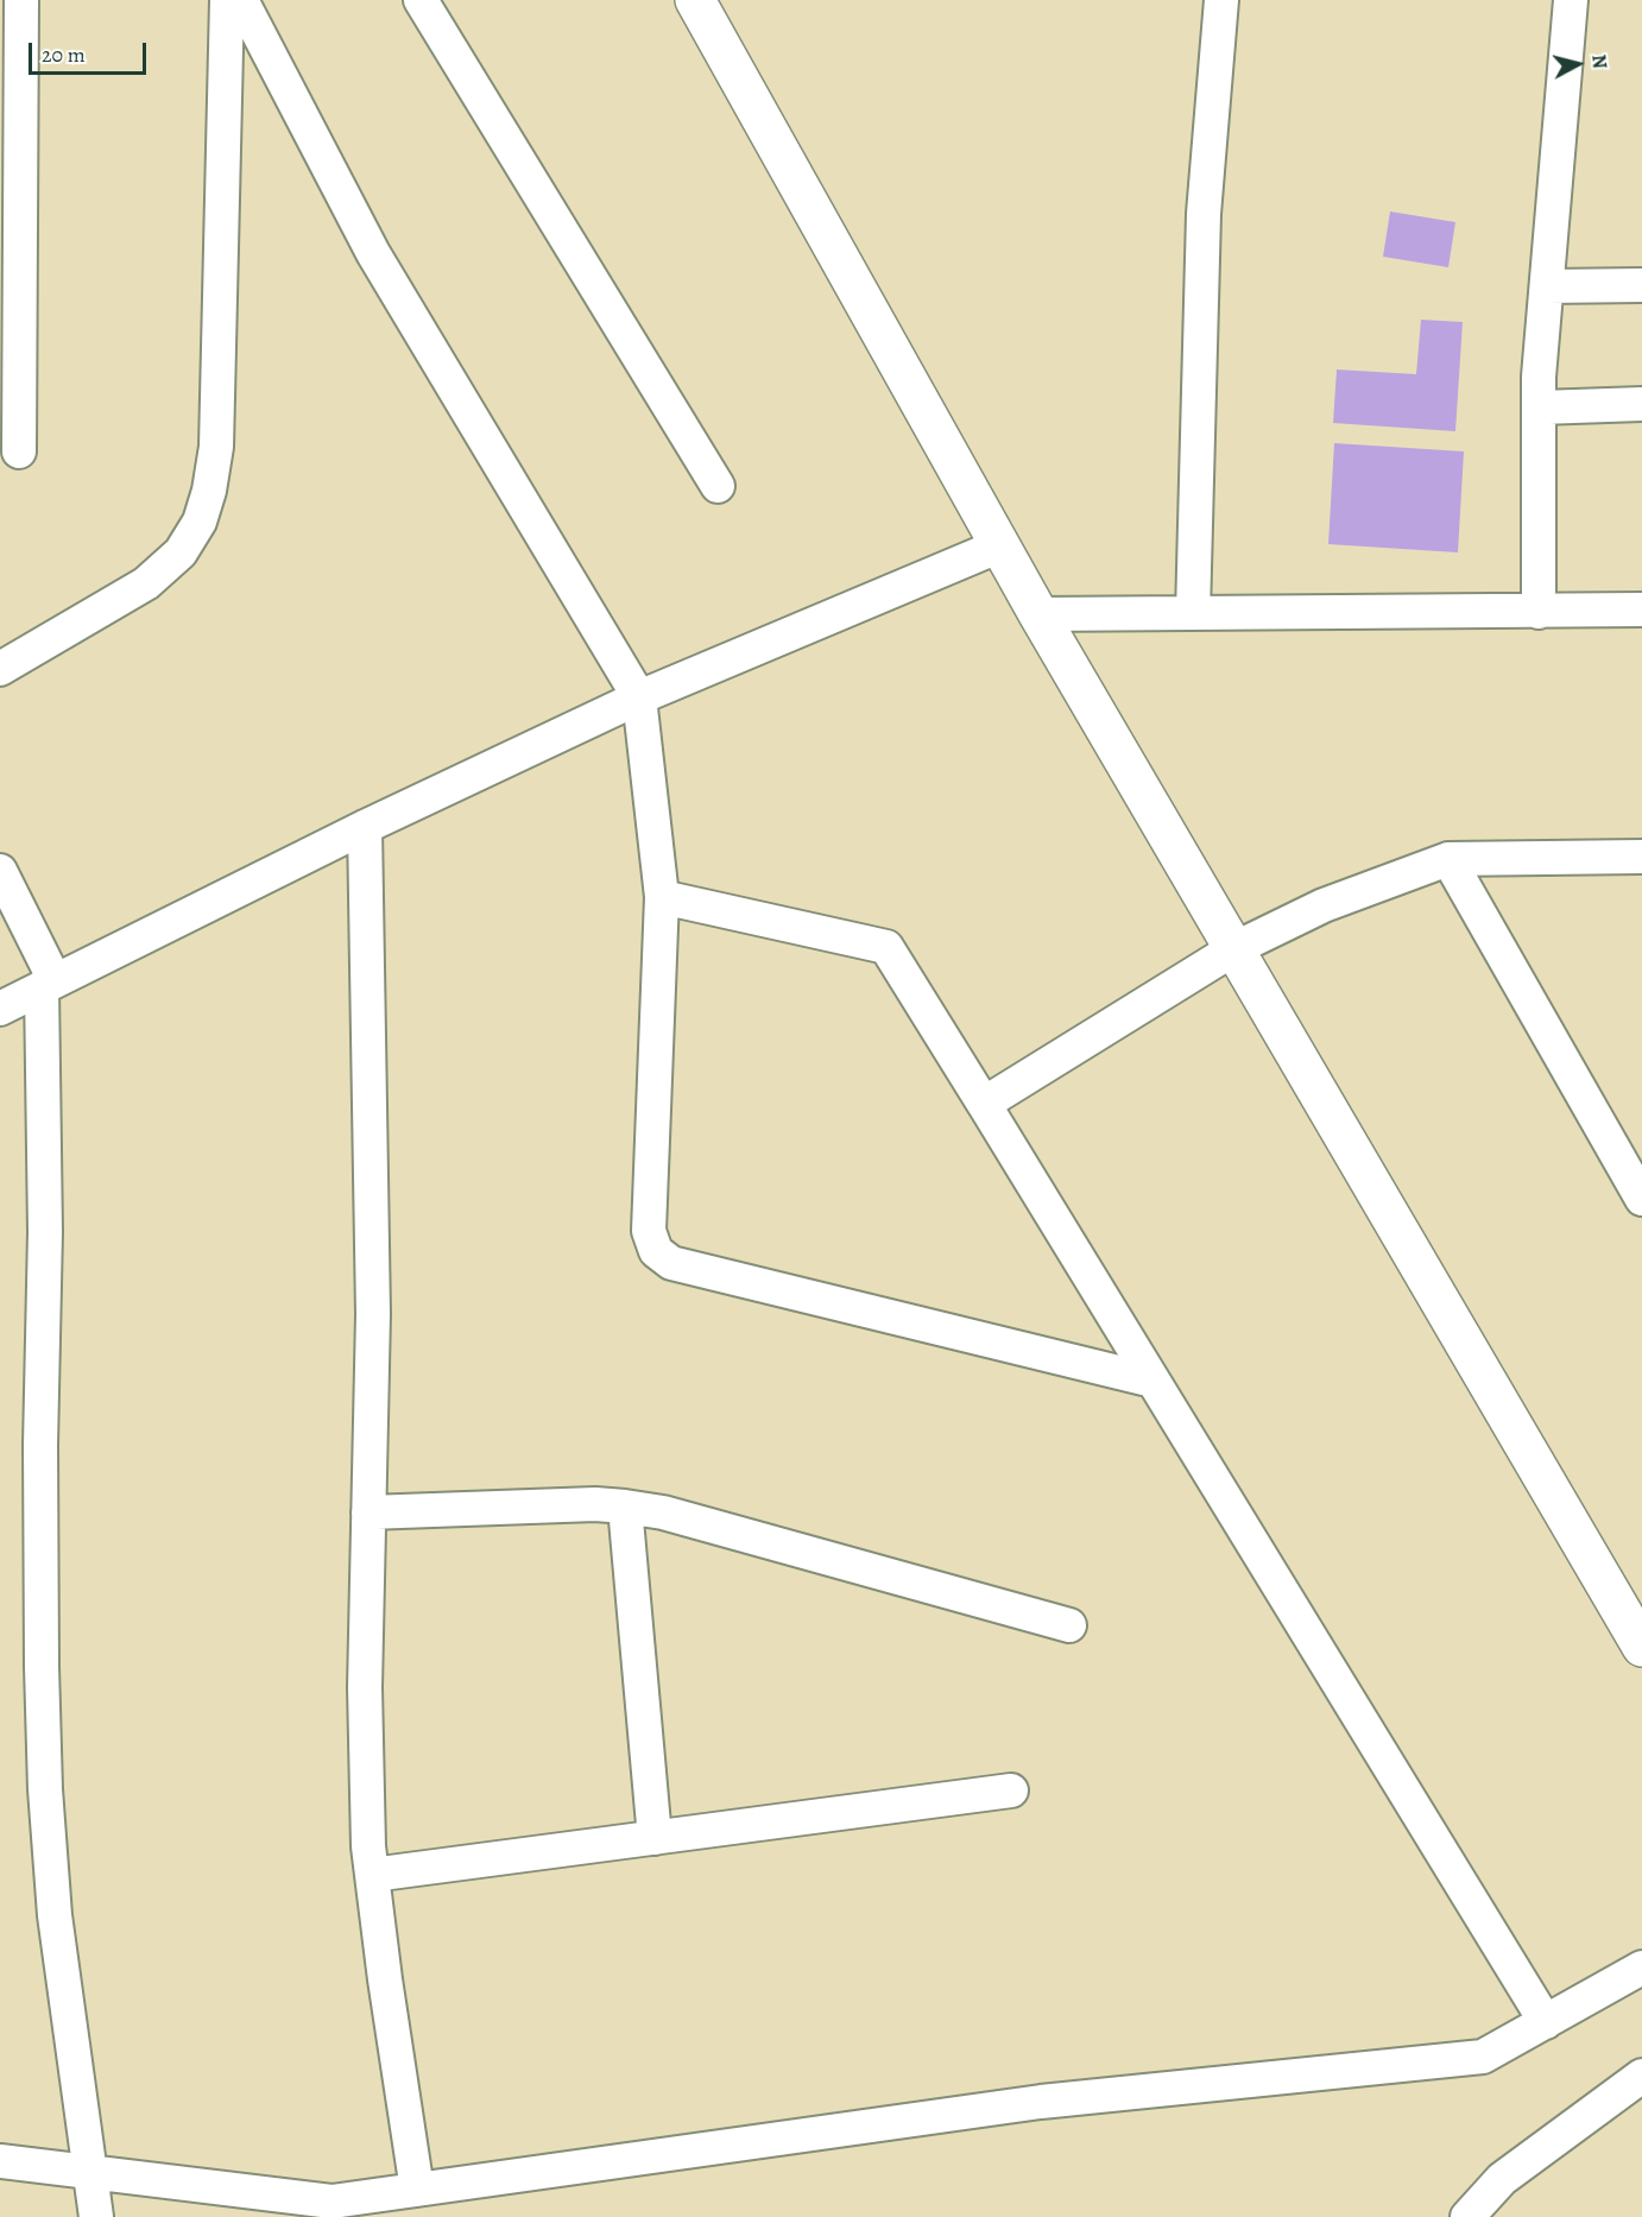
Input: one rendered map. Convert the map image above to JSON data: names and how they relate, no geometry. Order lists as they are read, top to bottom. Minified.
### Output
{"scale_bar":"20 m","north":"right"}
